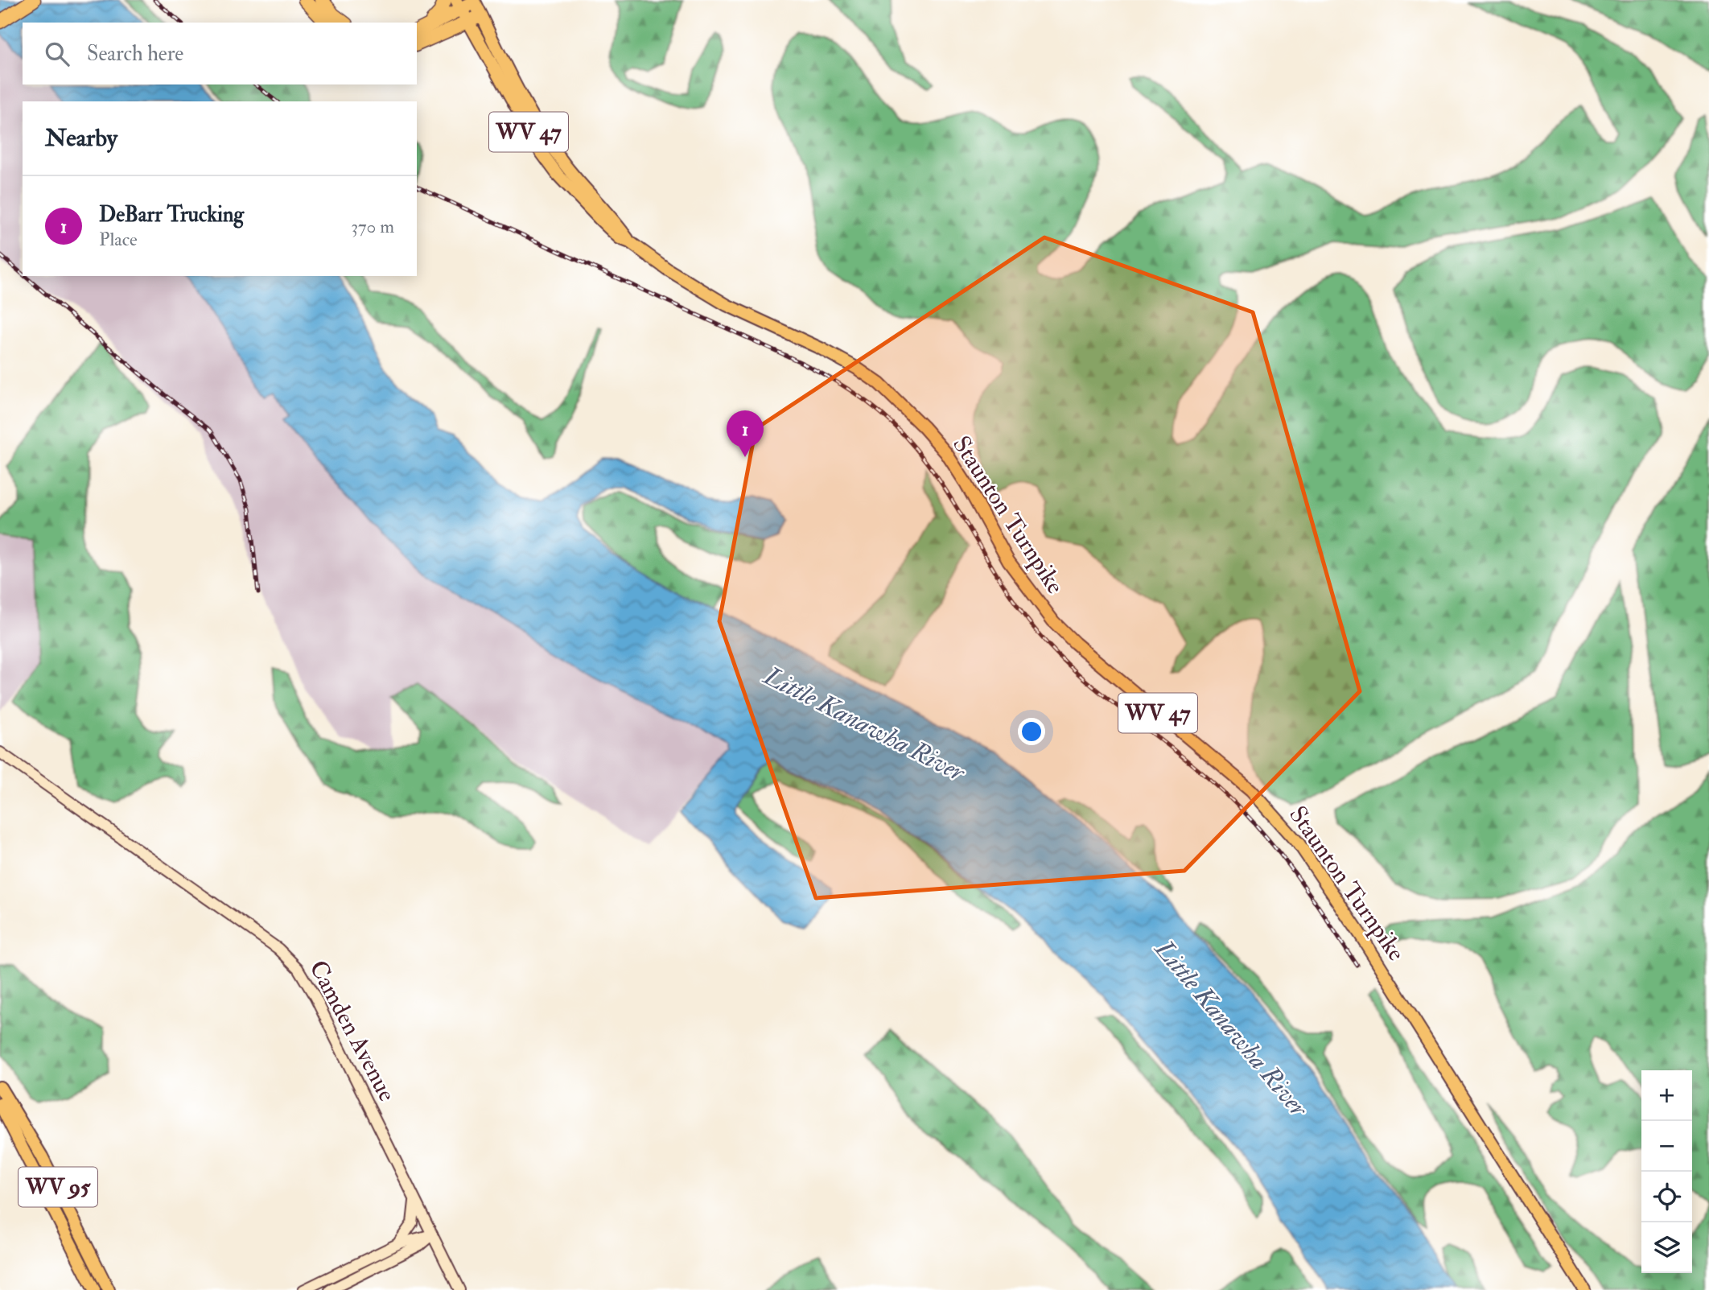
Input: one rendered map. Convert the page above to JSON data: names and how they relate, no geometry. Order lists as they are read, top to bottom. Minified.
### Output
{"streets":{"main road":["WV 47","Staunton Turnpike","WV 95"],"street":["Camden Avenue"]},"crossings":[["WV 47","Staunton Turnpike"]],"water":["Little Kanawha River"],"page":{"search":"Search here","heading":"Nearby","list":[{"mark":"1","name":"DeBarr Trucking","note":"Place","value":"370 m"}],"pins":"1","map_buttons":["+","−"]}}
